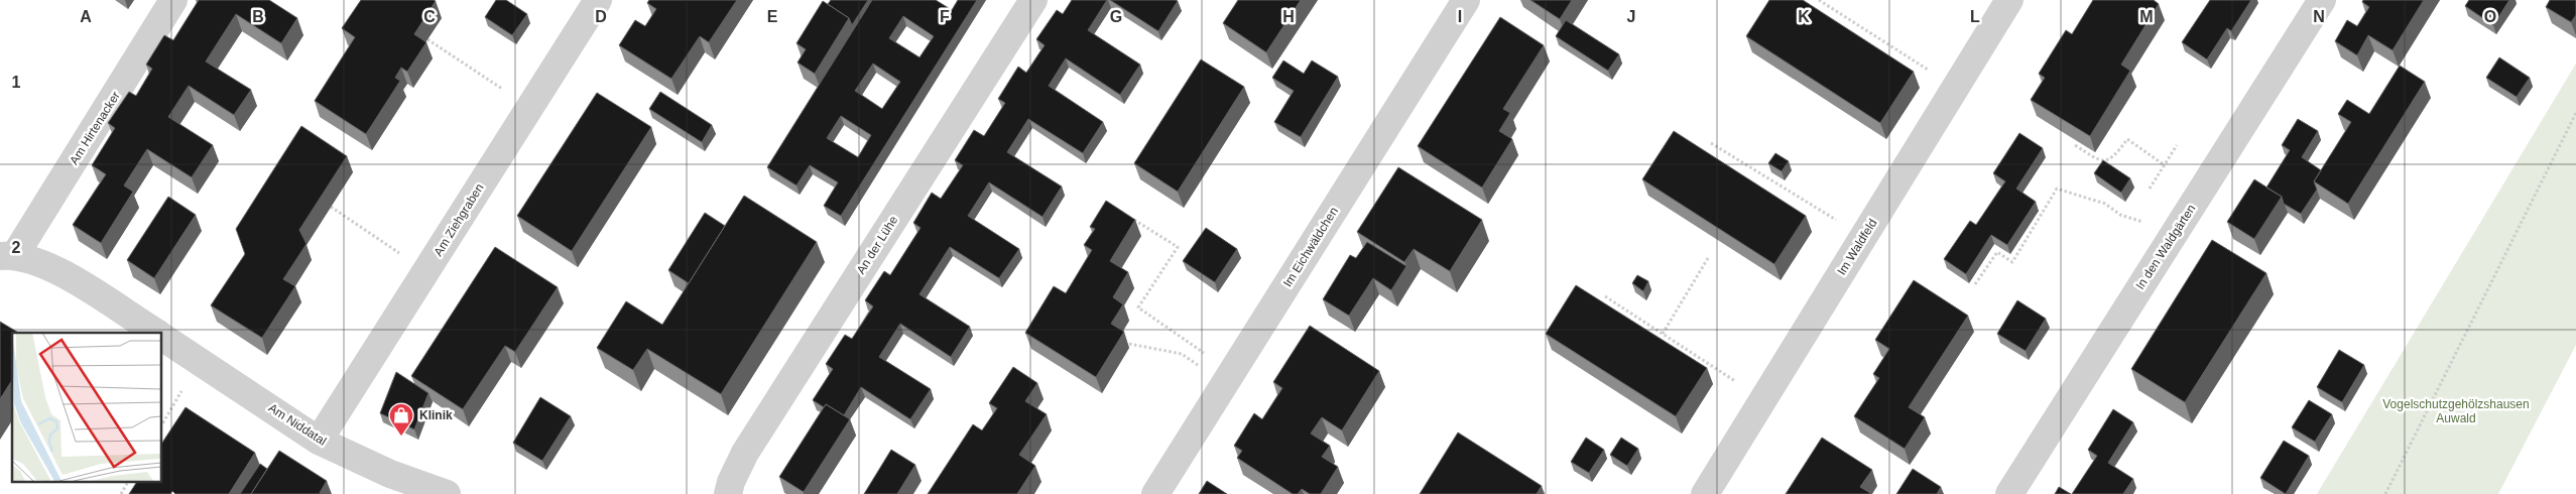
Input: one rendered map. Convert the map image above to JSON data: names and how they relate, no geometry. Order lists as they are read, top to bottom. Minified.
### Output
{"streets":{"street":["Am Hirtenacker","Am Ziehgraben","An der Lühe","Im Eichwäldchen","Im Waldfeld","In den Waldgärten","Am Niddatal"]},"crossings":[["Am Hirtenacker","Am Niddatal"],["Am Ziehgraben","Am Niddatal"]],"parks":["Vogelschutzgehölzshausen Auwald"],"places":{"shop":["Klinik"]},"grid":{"columns":["A","B","C","D","E","F","G","H","I","J","K","L","M","N","O"],"rows":["1","2"]}}
